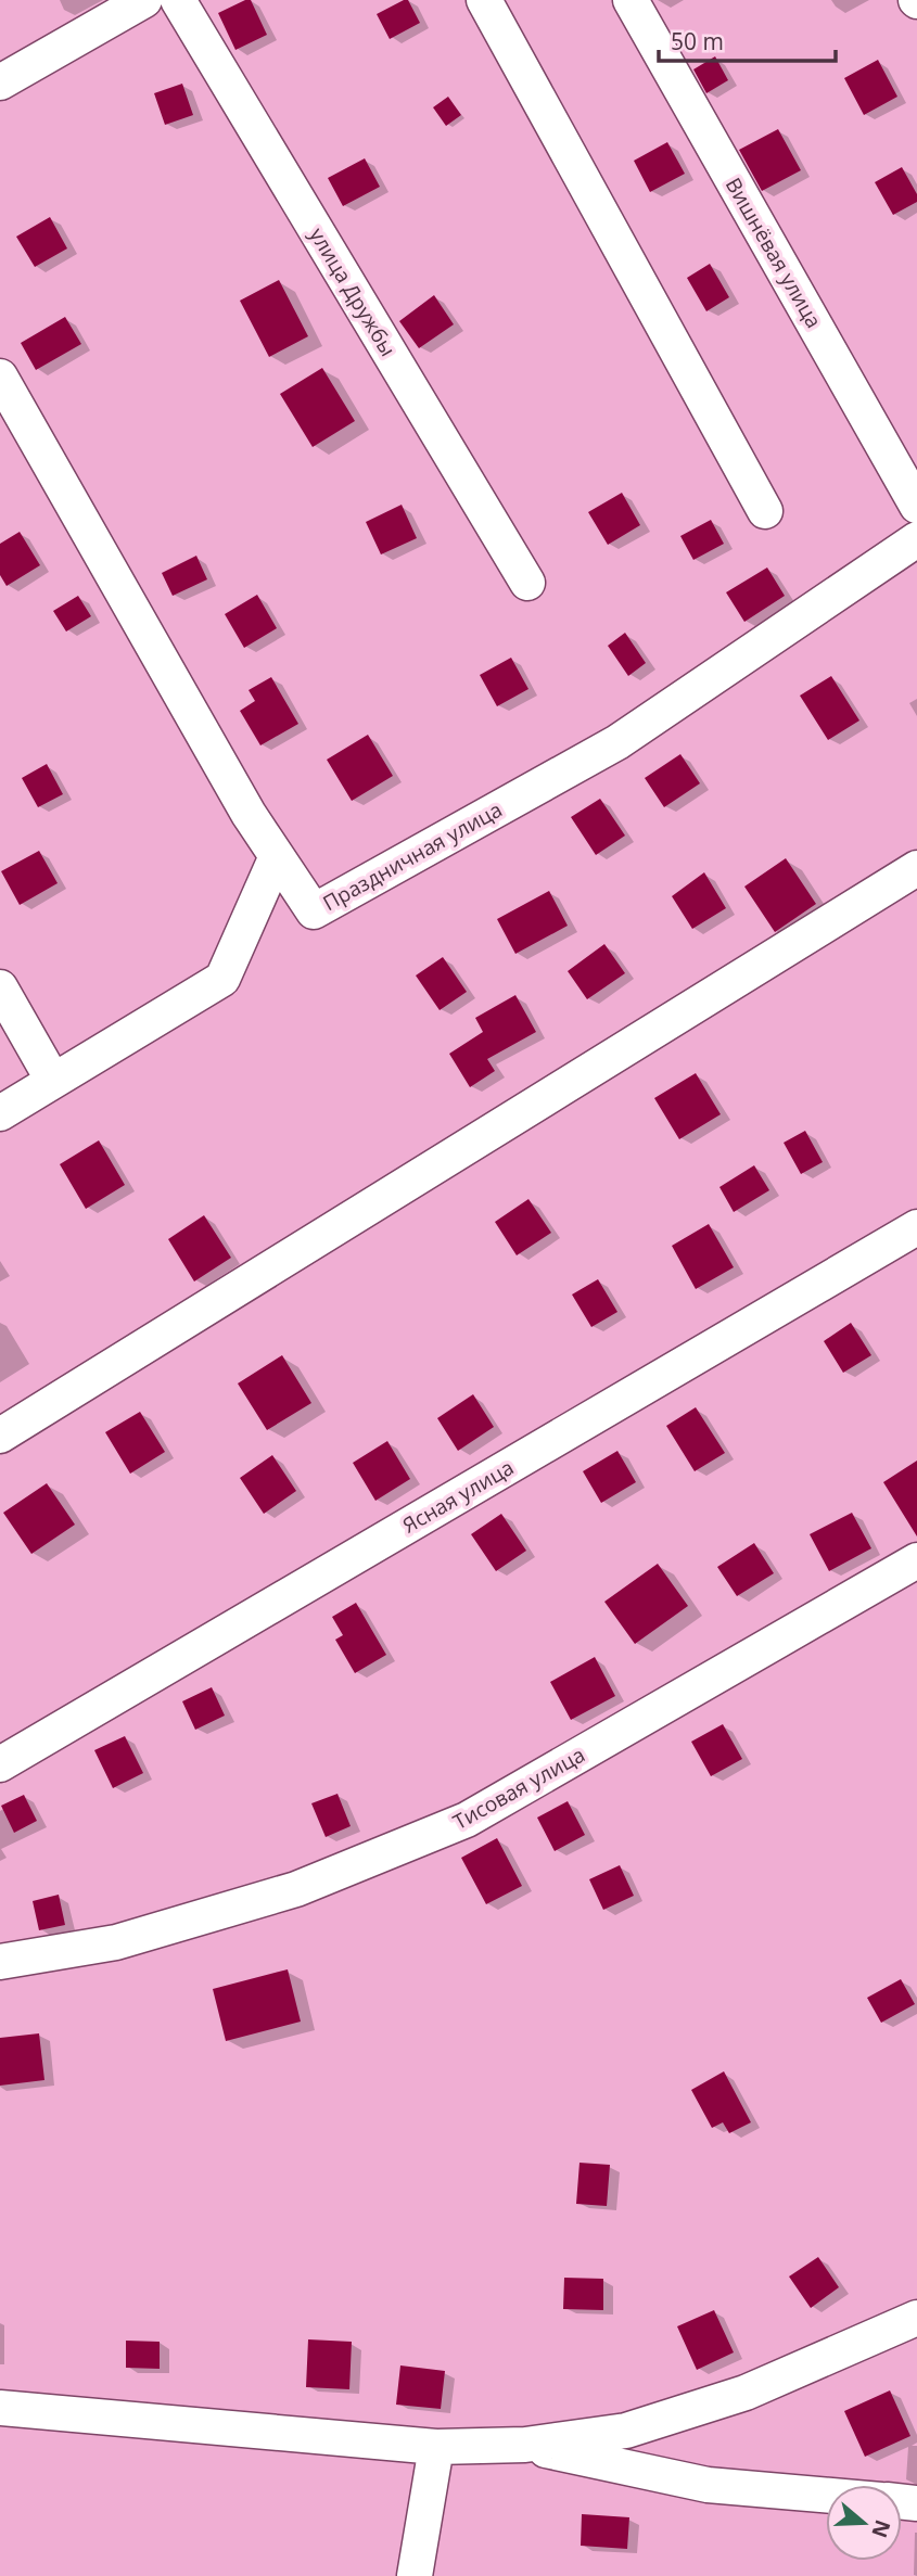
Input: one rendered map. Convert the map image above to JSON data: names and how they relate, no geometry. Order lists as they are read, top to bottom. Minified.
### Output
{"streets":{"street":["Вишнёвая улица","улица Дружбы","Праздничная улица","Ясная улица","Тисовая улица"]},"scale_bar":"50 m","north":"right"}
